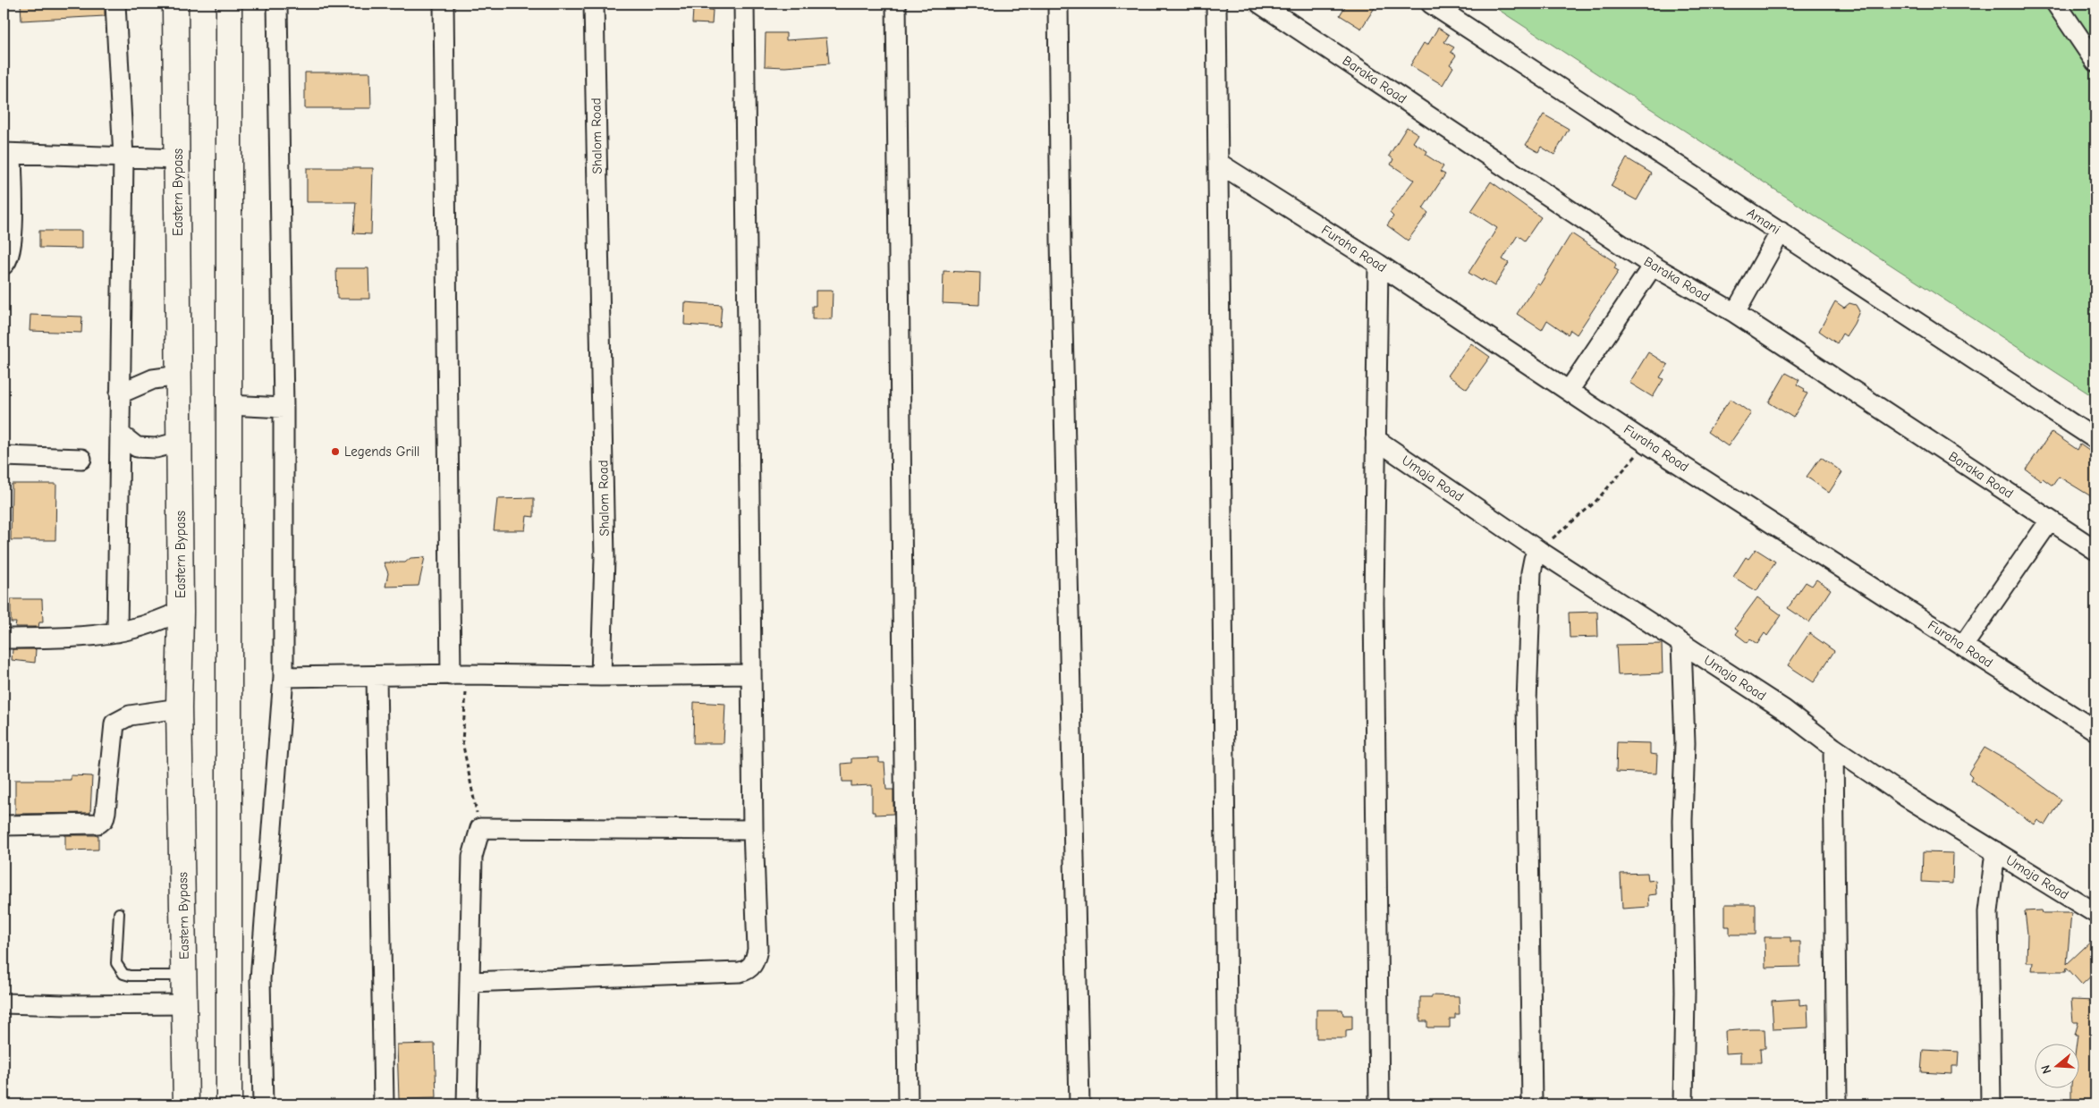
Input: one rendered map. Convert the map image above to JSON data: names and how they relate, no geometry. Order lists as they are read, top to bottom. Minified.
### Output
{"streets":{"main road":["Eastern Bypass"],"street":["Baraka Road","Shalom Road","Amani","Furaha Road","Umoja Road"]},"places":["Legends Grill"],"north":"left"}
